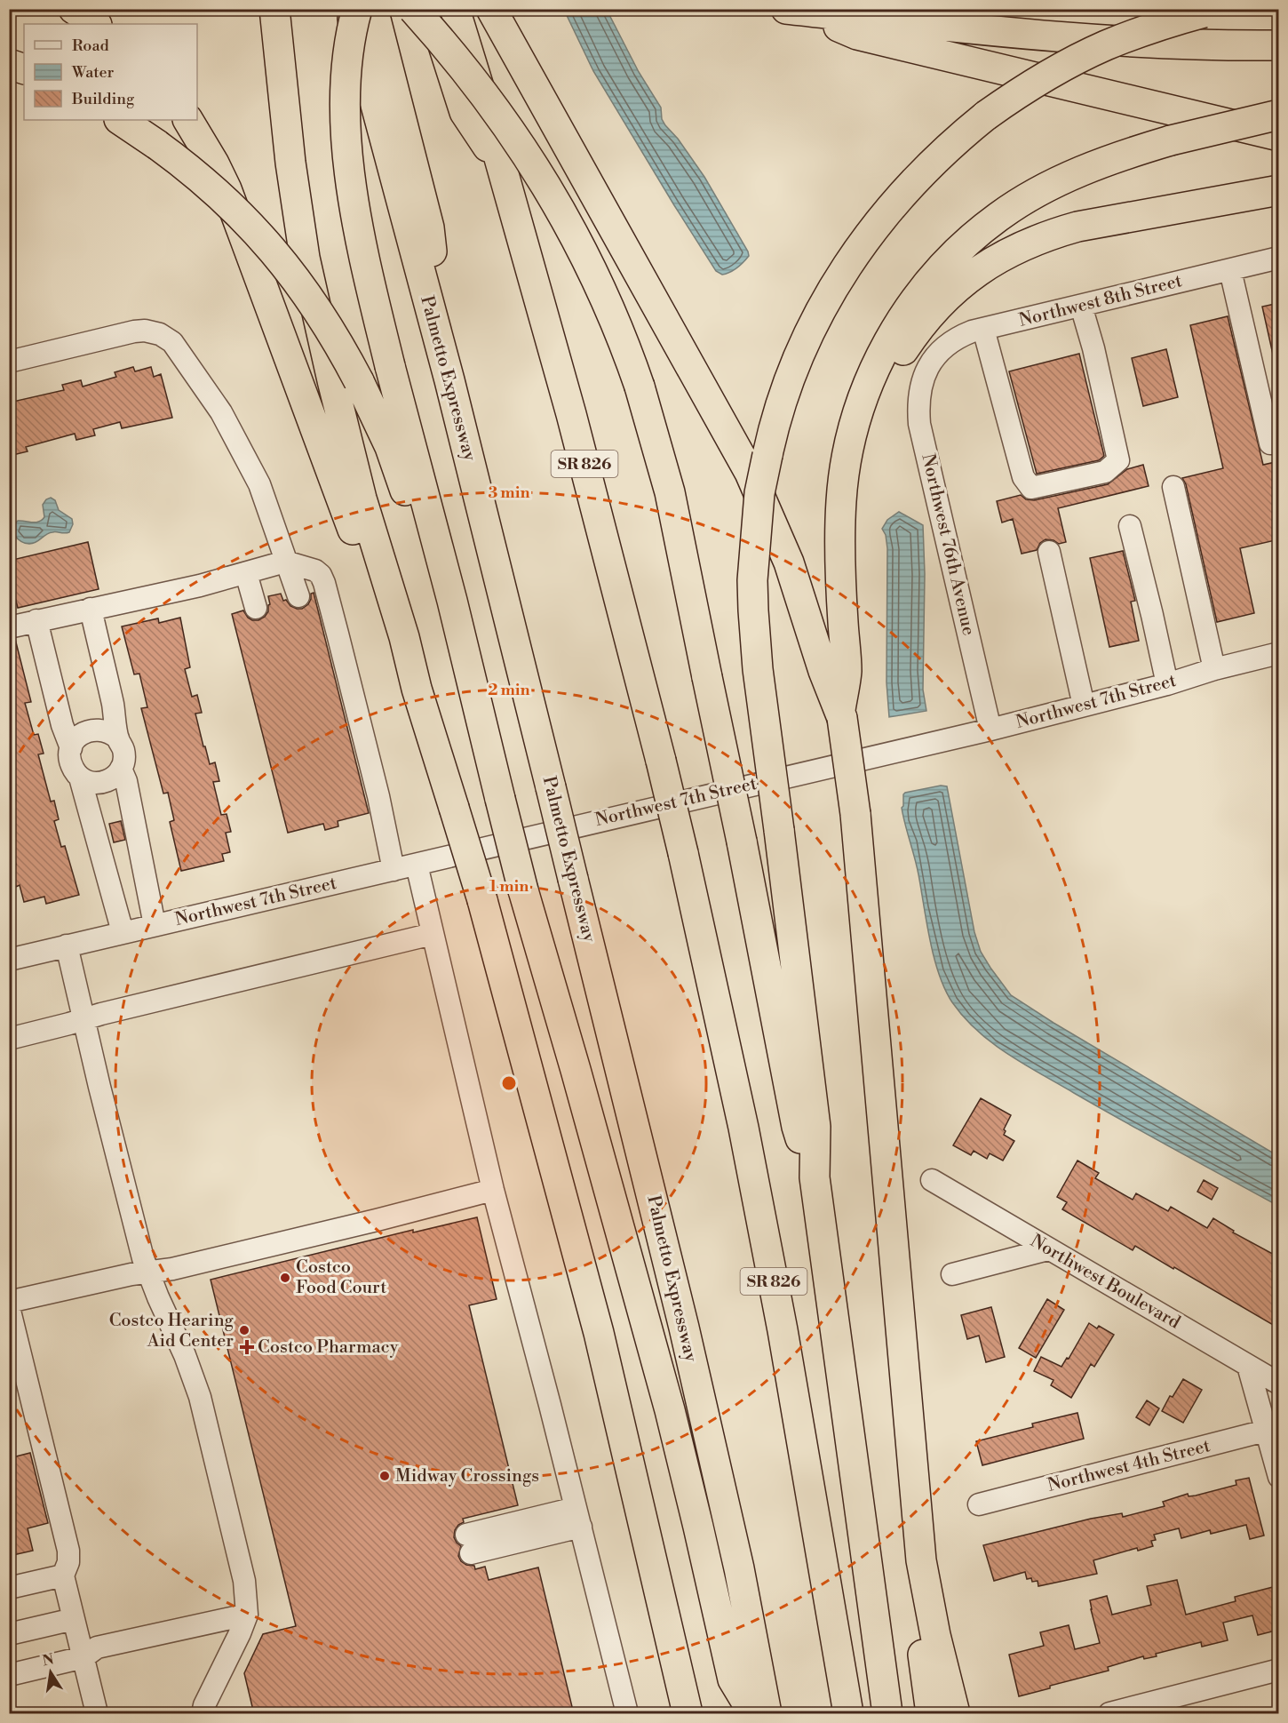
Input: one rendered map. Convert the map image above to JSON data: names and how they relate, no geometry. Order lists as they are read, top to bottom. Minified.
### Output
{"streets":{"highway":["Palmetto Expressway","SR 826"],"street":["Northwest 8th Street","Northwest 76th Avenue","Northwest 7th Street","Northwest Boulevard","Northwest 4th Street"]},"crossings":[["Northwest 8th Street","Northwest 76th Avenue"],["Northwest 76th Avenue","Northwest 7th Street"]],"places":{"other":["Costco Food Court","Costco Hearing Aid Center","Midway Crossings"],"health":["Costco Pharmacy"]},"legend":["Road","Water","Building"],"north":"top","rings":["3 min","2 min","1 min"]}
